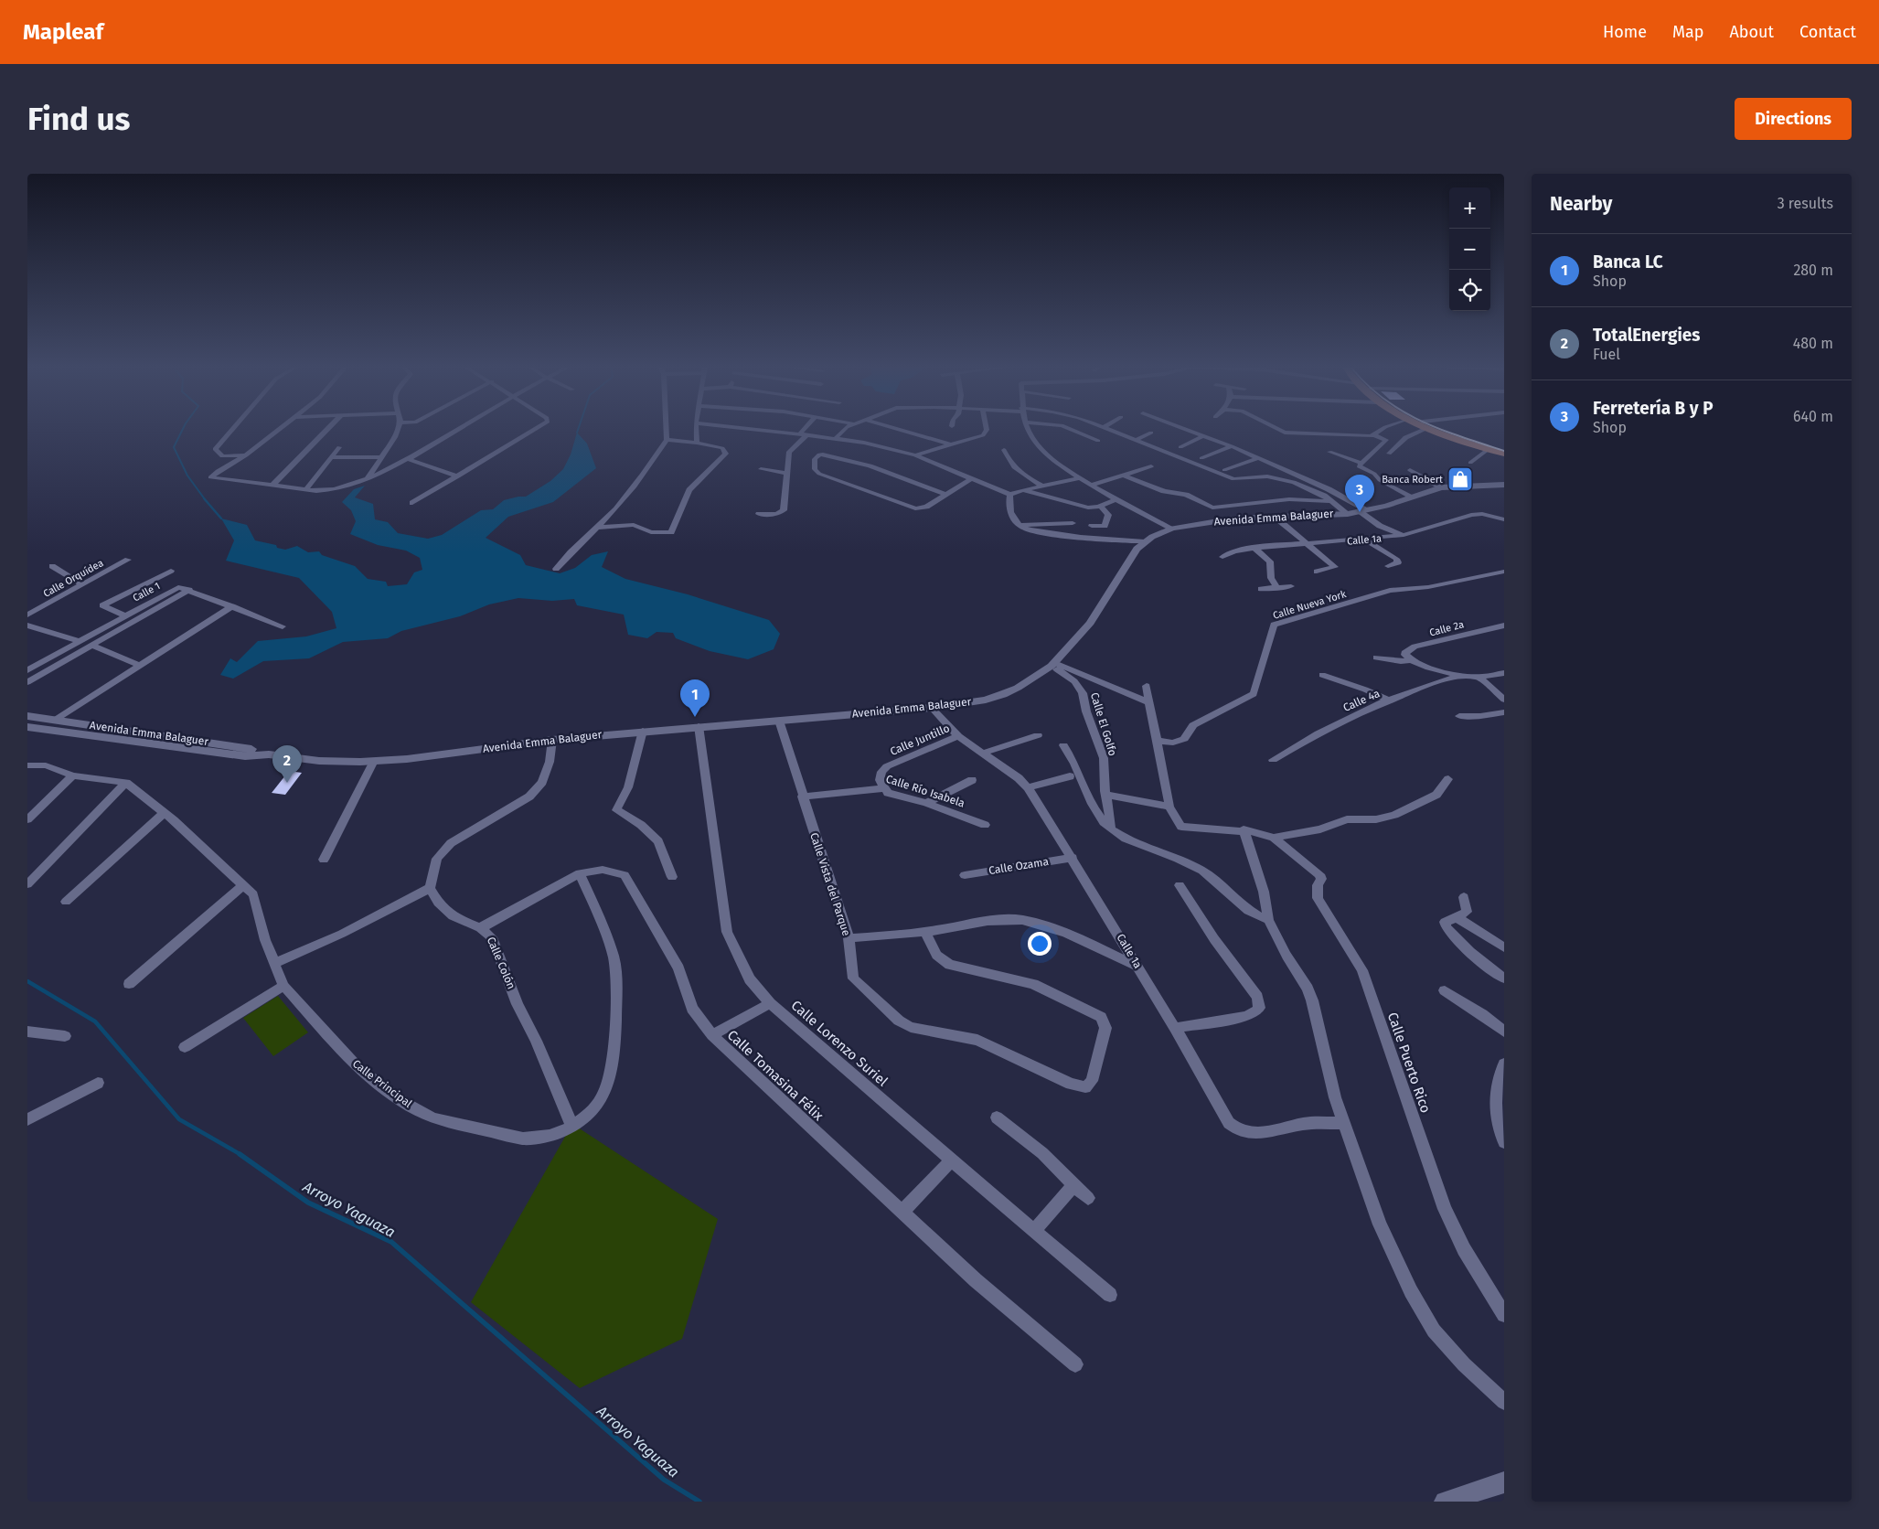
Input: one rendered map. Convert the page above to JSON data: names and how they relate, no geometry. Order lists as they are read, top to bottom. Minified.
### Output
{"streets":{"street":["Avenida Emma Balaguer","Calle 1a","Calle Orquídea","Calle 1","Calle Nueva York","Calle 2a","Calle 4a","Calle El Golfo","Calle Juntillo","Calle Río Isabela","Calle Ozama","Calle Vista del Parque","Calle Colón","Calle Lorenzo Suriel","Calle Puerto Rico","Calle Tomasina Félix","Calle Principal"]},"crossings":[["Avenida Emma Balaguer","Calle 1a"],["Avenida Emma Balaguer","Calle El Golfo"],["Avenida Emma Balaguer","Calle Vista del Parque"],["Avenida Emma Balaguer","Calle Lorenzo Suriel"],["Calle 1a","Calle Juntillo"],["Calle 1a","Calle Ozama"],["Calle 2a","Calle 4a"],["Calle Juntillo","Calle Río Isabela"],["Calle Río Isabela","Calle Vista del Parque"],["Calle Colón","Calle Tomasina Félix"],["Calle Colón","Calle Principal"],["Calle Tomasina Félix","Calle Principal"]],"water":["Arroyo Yaguaza"],"places":{"shop":["Banca Robert"]},"page":{"header":"Mapleaf","nav":["Home","Map","About","Contact"],"buttons":"Directions","title":"Find us","heading":["Nearby","3 results"],"map_buttons":["+","−"],"list":[{"mark":"1","name":"Banca LC","note":"Shop","value":"280 m"},{"mark":"2","name":"TotalEnergies","note":"Fuel","value":"480 m"},{"mark":"3","name":"Ferretería B y P","note":"Shop","value":"640 m"}],"pins":["3","1","2"]}}
